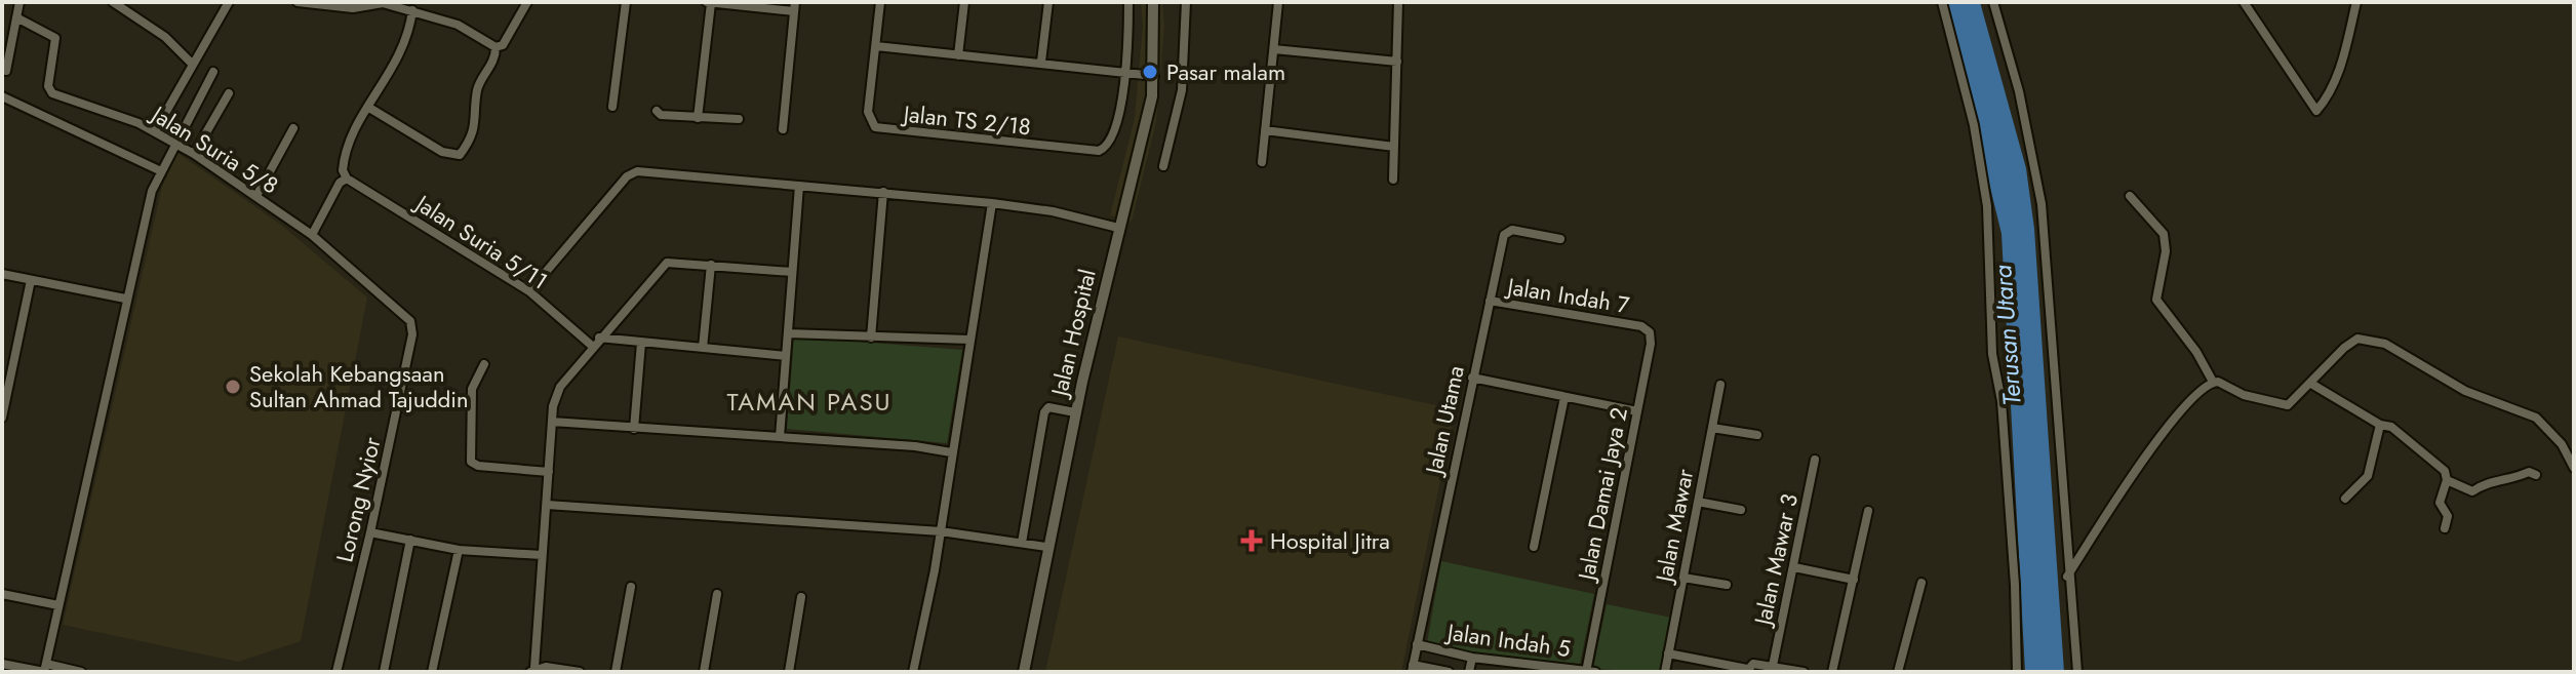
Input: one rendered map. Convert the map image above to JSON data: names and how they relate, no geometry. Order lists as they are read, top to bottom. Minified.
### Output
{"streets":{"street":["Jalan TS 2/18","Jalan Suria 5/8","Jalan Suria 5/11","Jalan Indah 7","Jalan Hospital","Jalan Utama","Jalan Damai Jaya 2","Lorong Nyior","Jalan Mawar","Jalan Mawar 3","Jalan Indah 5"]},"crossings":[["Jalan Suria 5/8","Lorong Nyior"],["Jalan Indah 7","Jalan Utama"],["Jalan Indah 7","Jalan Damai Jaya 2"],["Jalan Utama","Jalan Indah 5"],["Jalan Damai Jaya 2","Jalan Indah 5"]],"districts":["TAMAN PASU"],"water":["Terusan Utara"],"places":{"other":["Pasar malam","Sekolah Kebangsaan Sultan Ahmad Tajuddin"],"health":["Hospital Jitra"]}}
